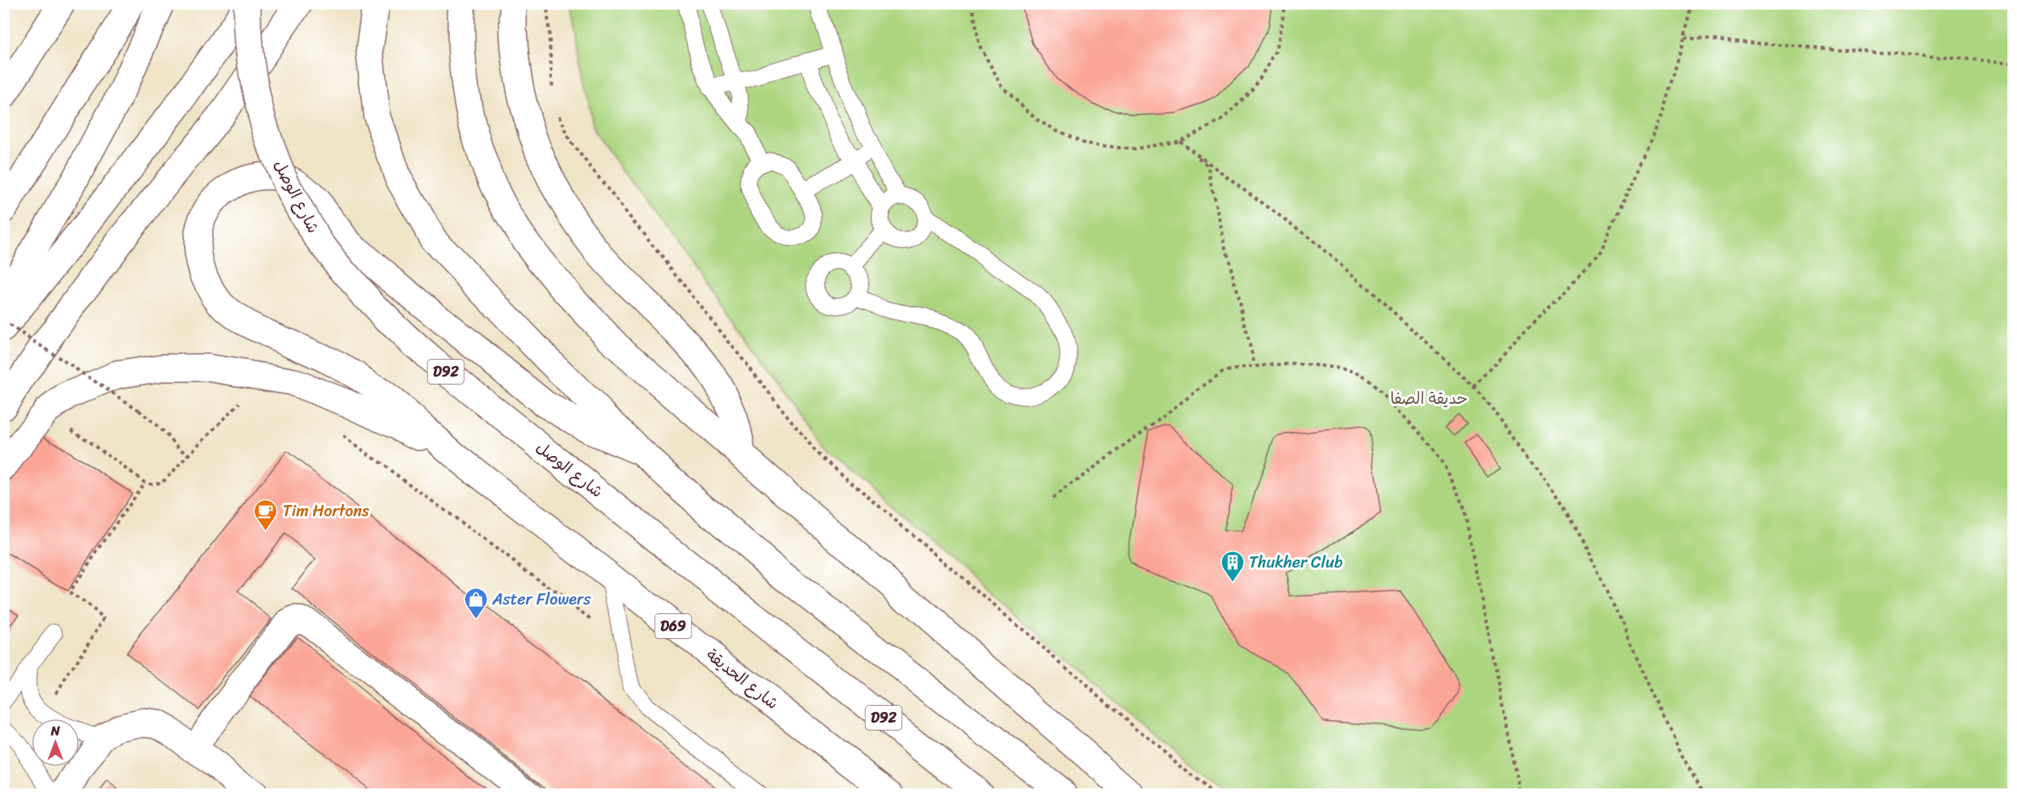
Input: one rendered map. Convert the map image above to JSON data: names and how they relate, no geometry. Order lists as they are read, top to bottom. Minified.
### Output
{"streets":{"main road":["شارع الوصل","D92","D69","شارع الحديقة"]},"parks":["حديقة الصفا"],"places":{"cafe":["Tim Hortons"],"building":["Thukher Club"],"shop":["Aster Flowers"]},"north":"top"}
